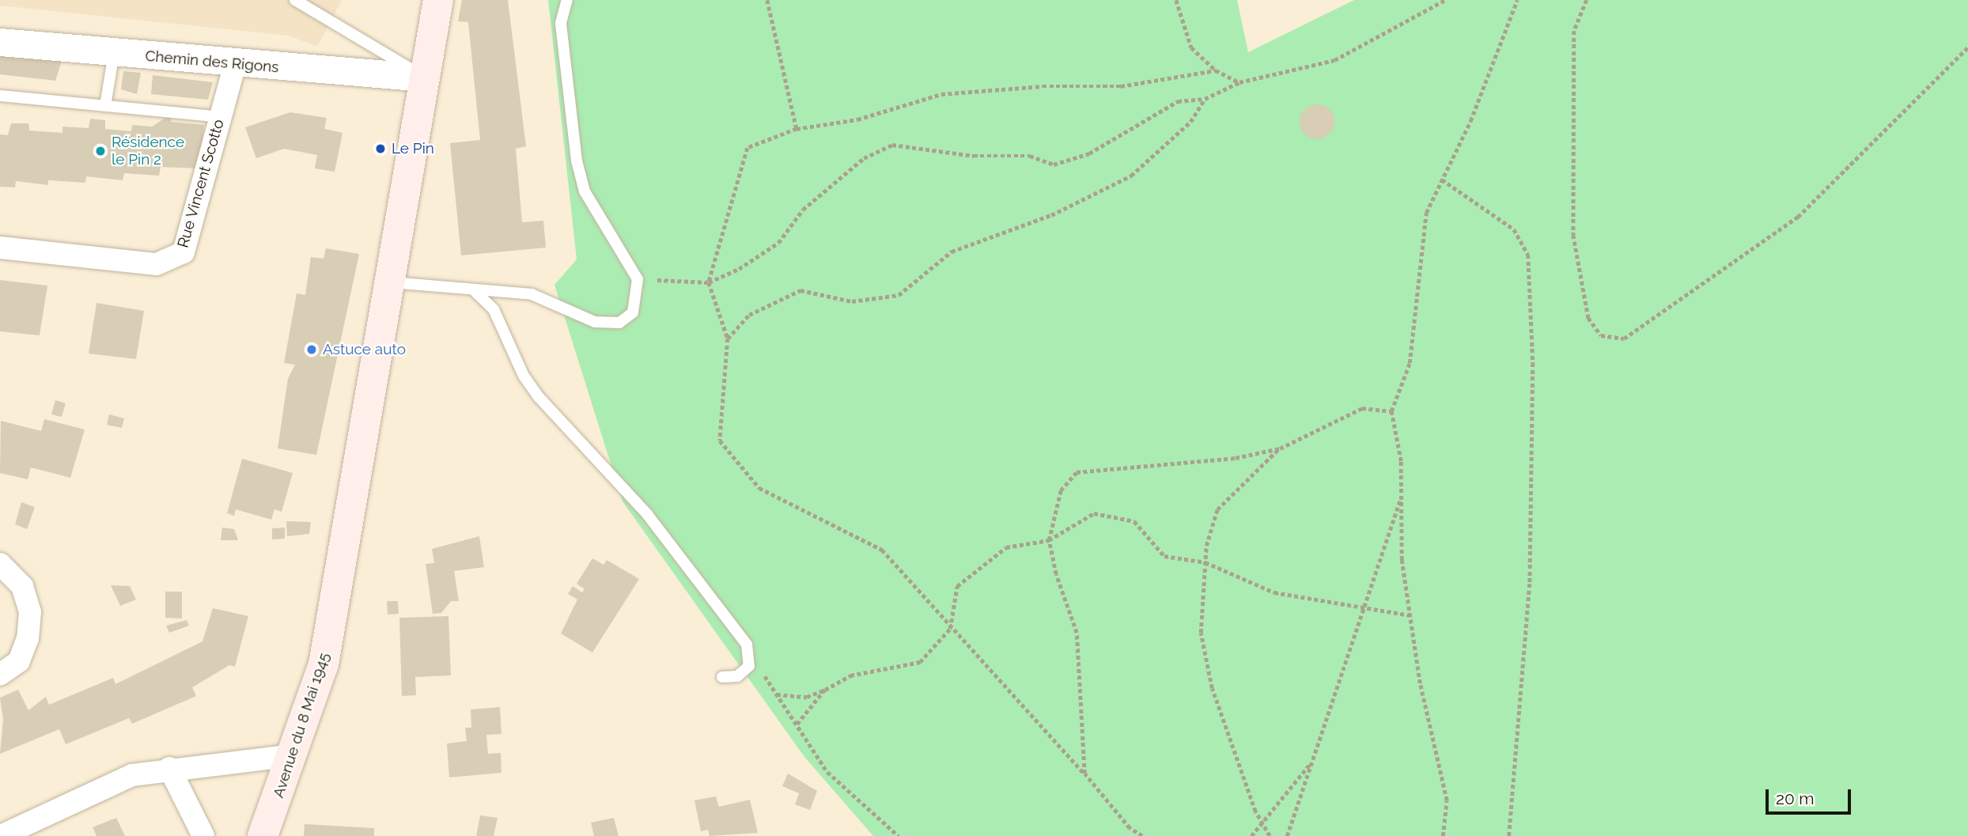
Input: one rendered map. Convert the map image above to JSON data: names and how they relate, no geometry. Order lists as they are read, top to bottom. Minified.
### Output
{"streets":{"main road":["Avenue du 8 Mai 1945"],"street":["Chemin des Rigons","Rue Vincent Scotto"]},"crossings":[["Chemin des Rigons","Rue Vincent Scotto"],["Chemin des Rigons","Avenue du 8 Mai 1945"]],"places":["Le Pin","Résidence le Pin 2","Astuce auto"],"scale_bar":"20 m"}
